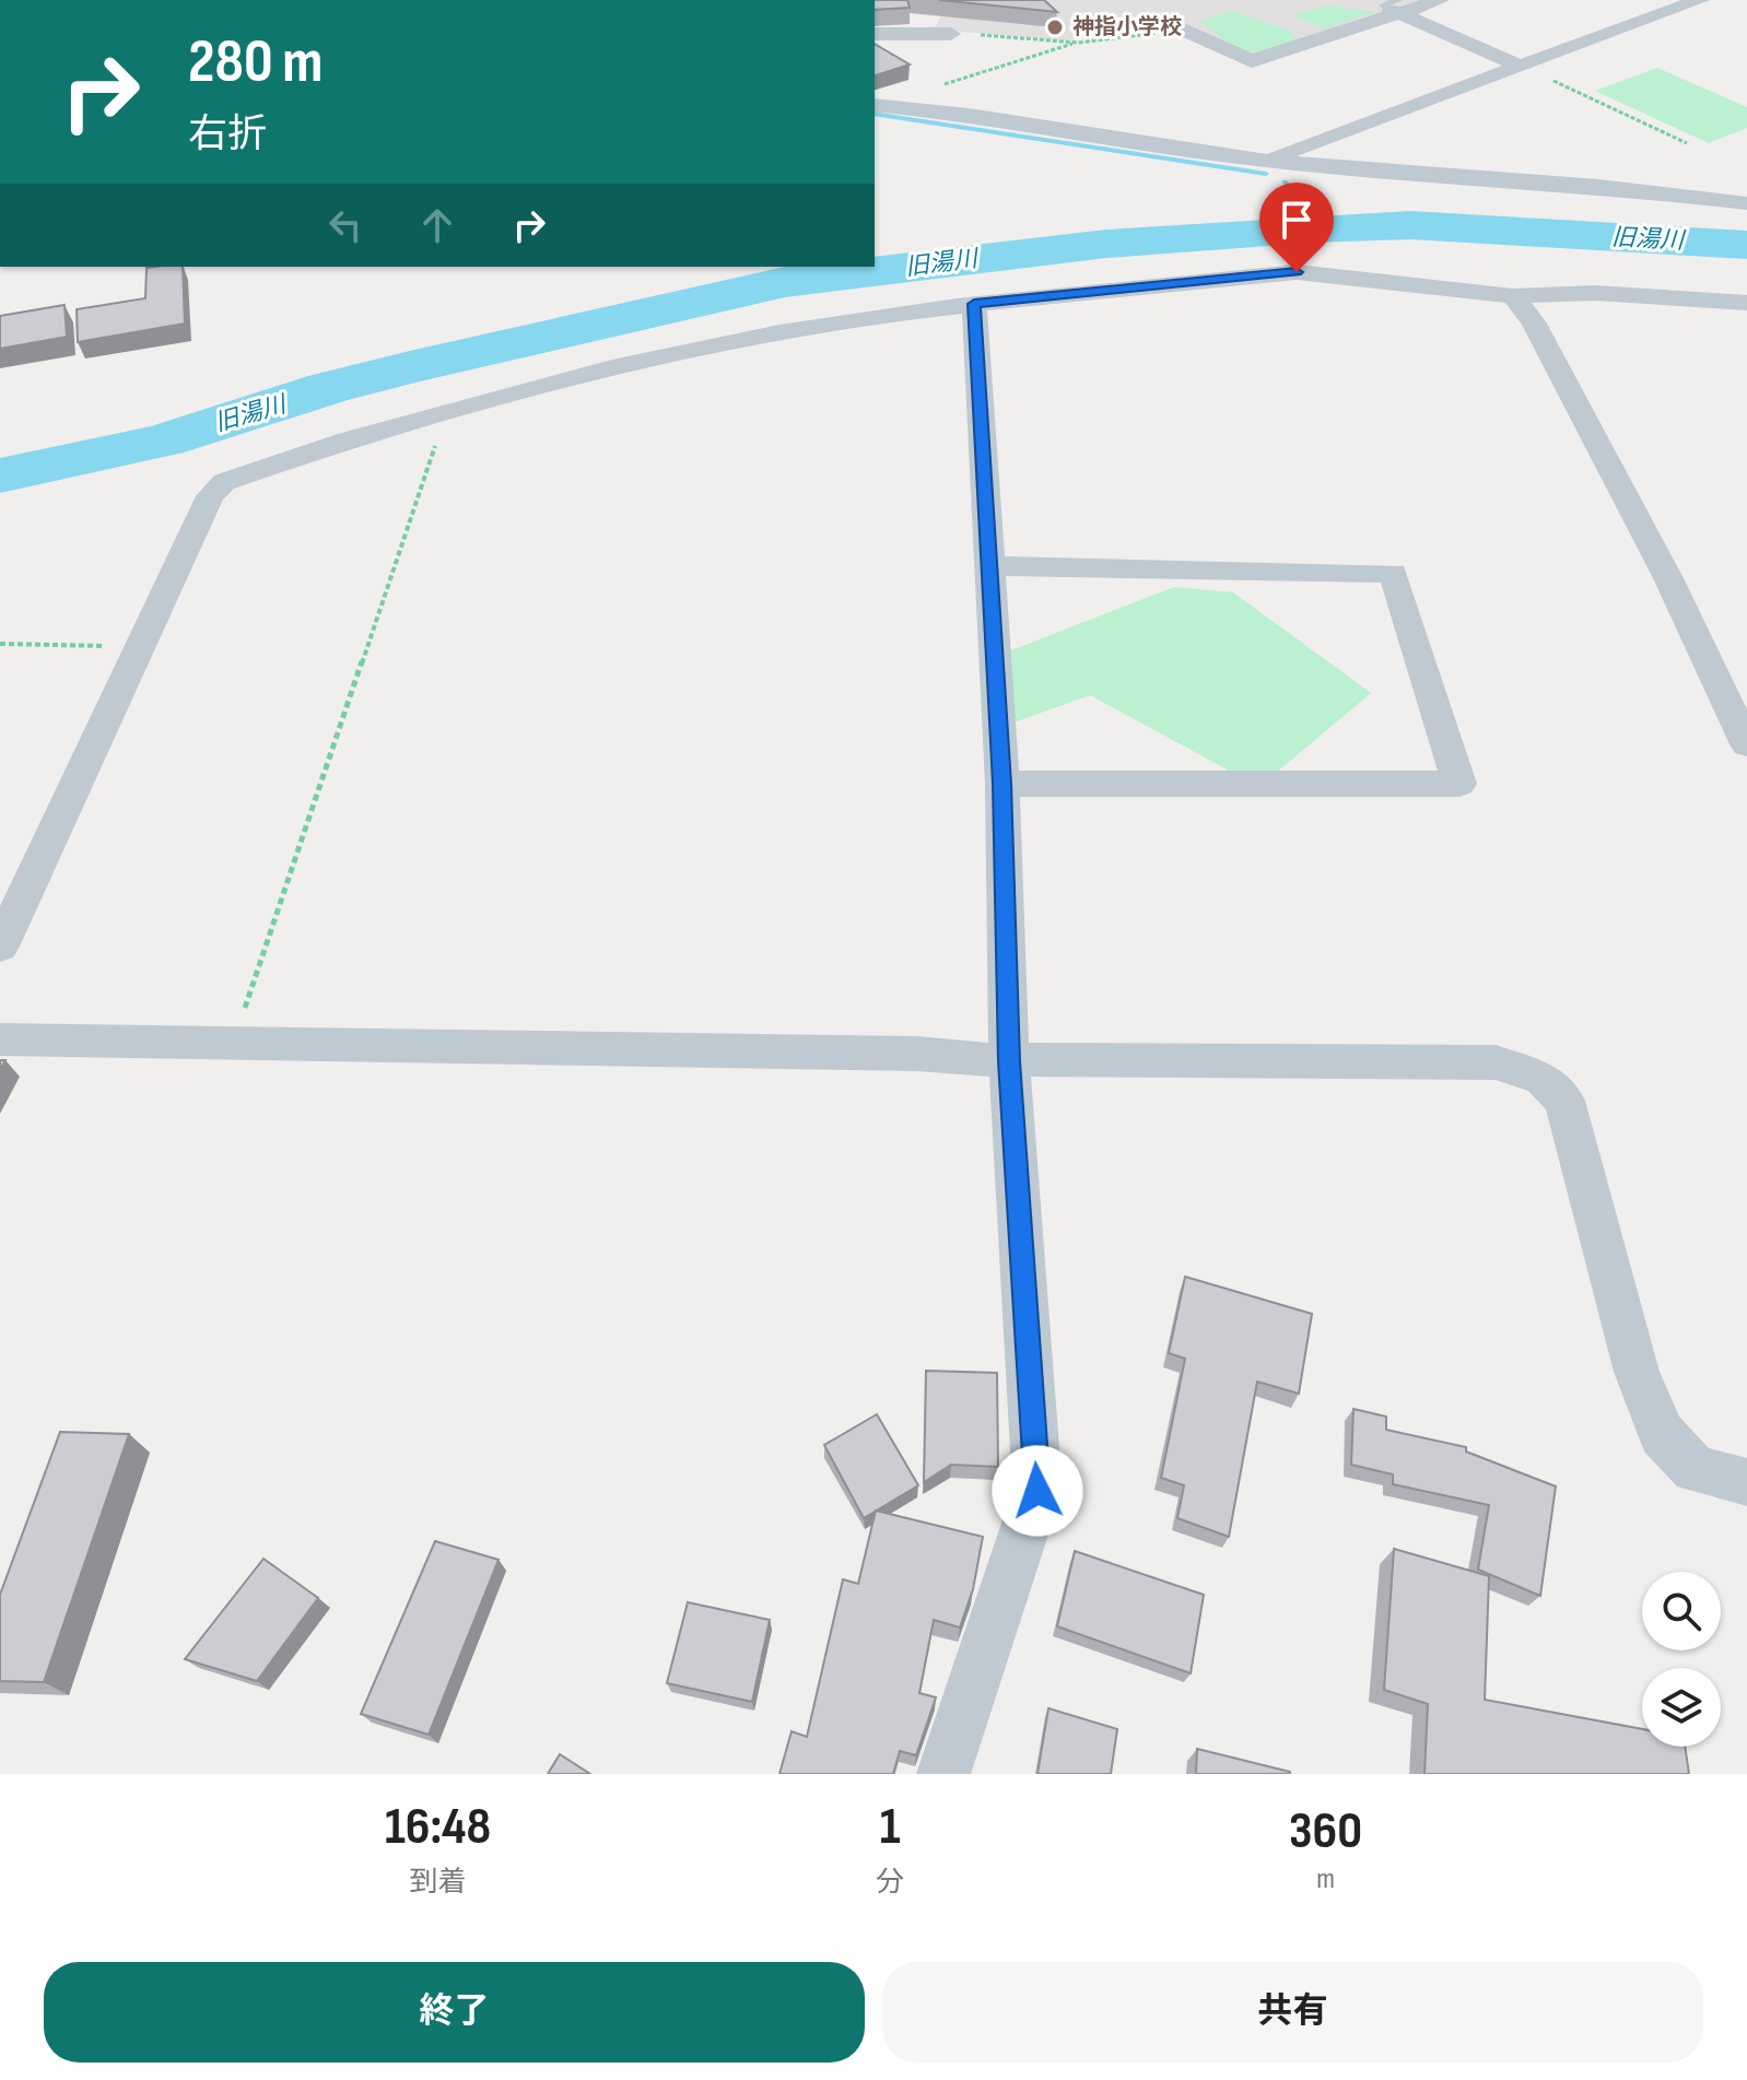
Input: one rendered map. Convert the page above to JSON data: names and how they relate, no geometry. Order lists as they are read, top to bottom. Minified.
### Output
{"water":["旧湯川"],"places":["神指小学校"],"page":{"turn":["280 m","右折"],"eta":["16:48","到着","1","分","360","m"],"buttons":["終了","共有"]}}
